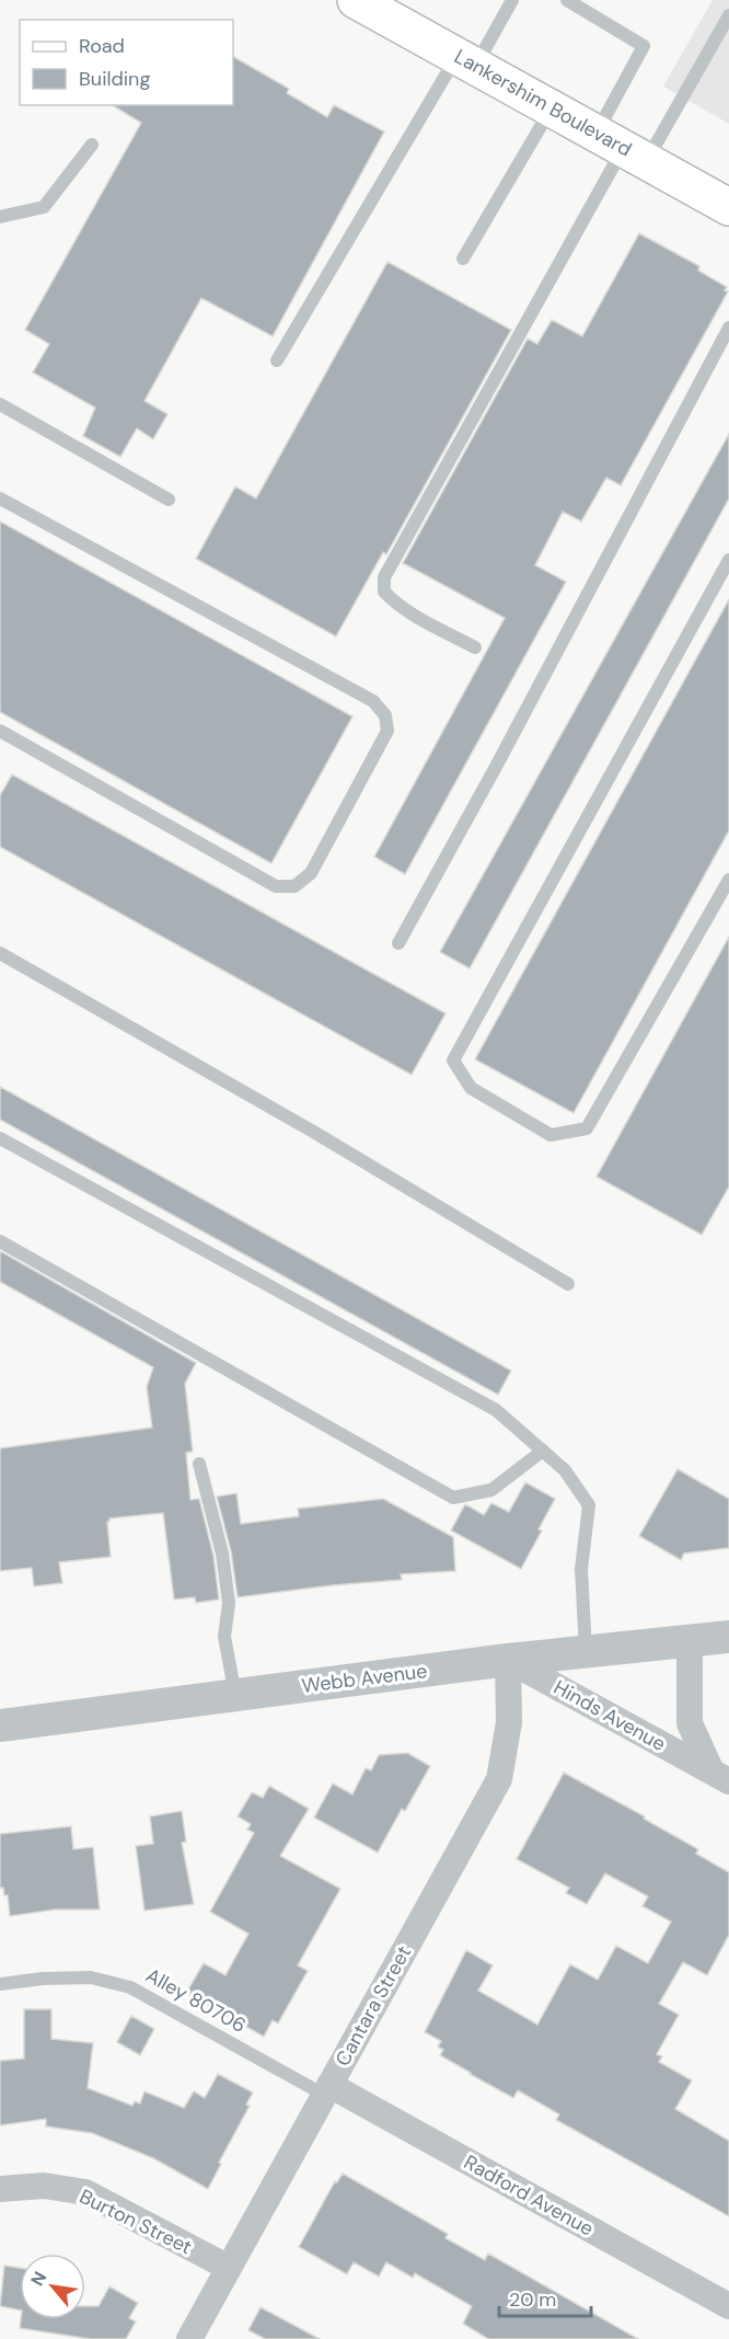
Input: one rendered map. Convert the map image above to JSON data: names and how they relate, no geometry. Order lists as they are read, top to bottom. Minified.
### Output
{"streets":{"main road":["Lankershim Boulevard"],"street":["Webb Avenue","Hinds Avenue","Cantara Street","Radford Avenue","Burton Street"],"lane":["Alley 80706"]},"crossings":[["Webb Avenue","Hinds Avenue"],["Webb Avenue","Cantara Street"],["Hinds Avenue","Cantara Street"],["Alley 80706","Cantara Street"],["Alley 80706","Radford Avenue"],["Cantara Street","Radford Avenue"],["Cantara Street","Burton Street"]],"legend":["Road","Building"],"scale_bar":"20 m","north":"top left"}
